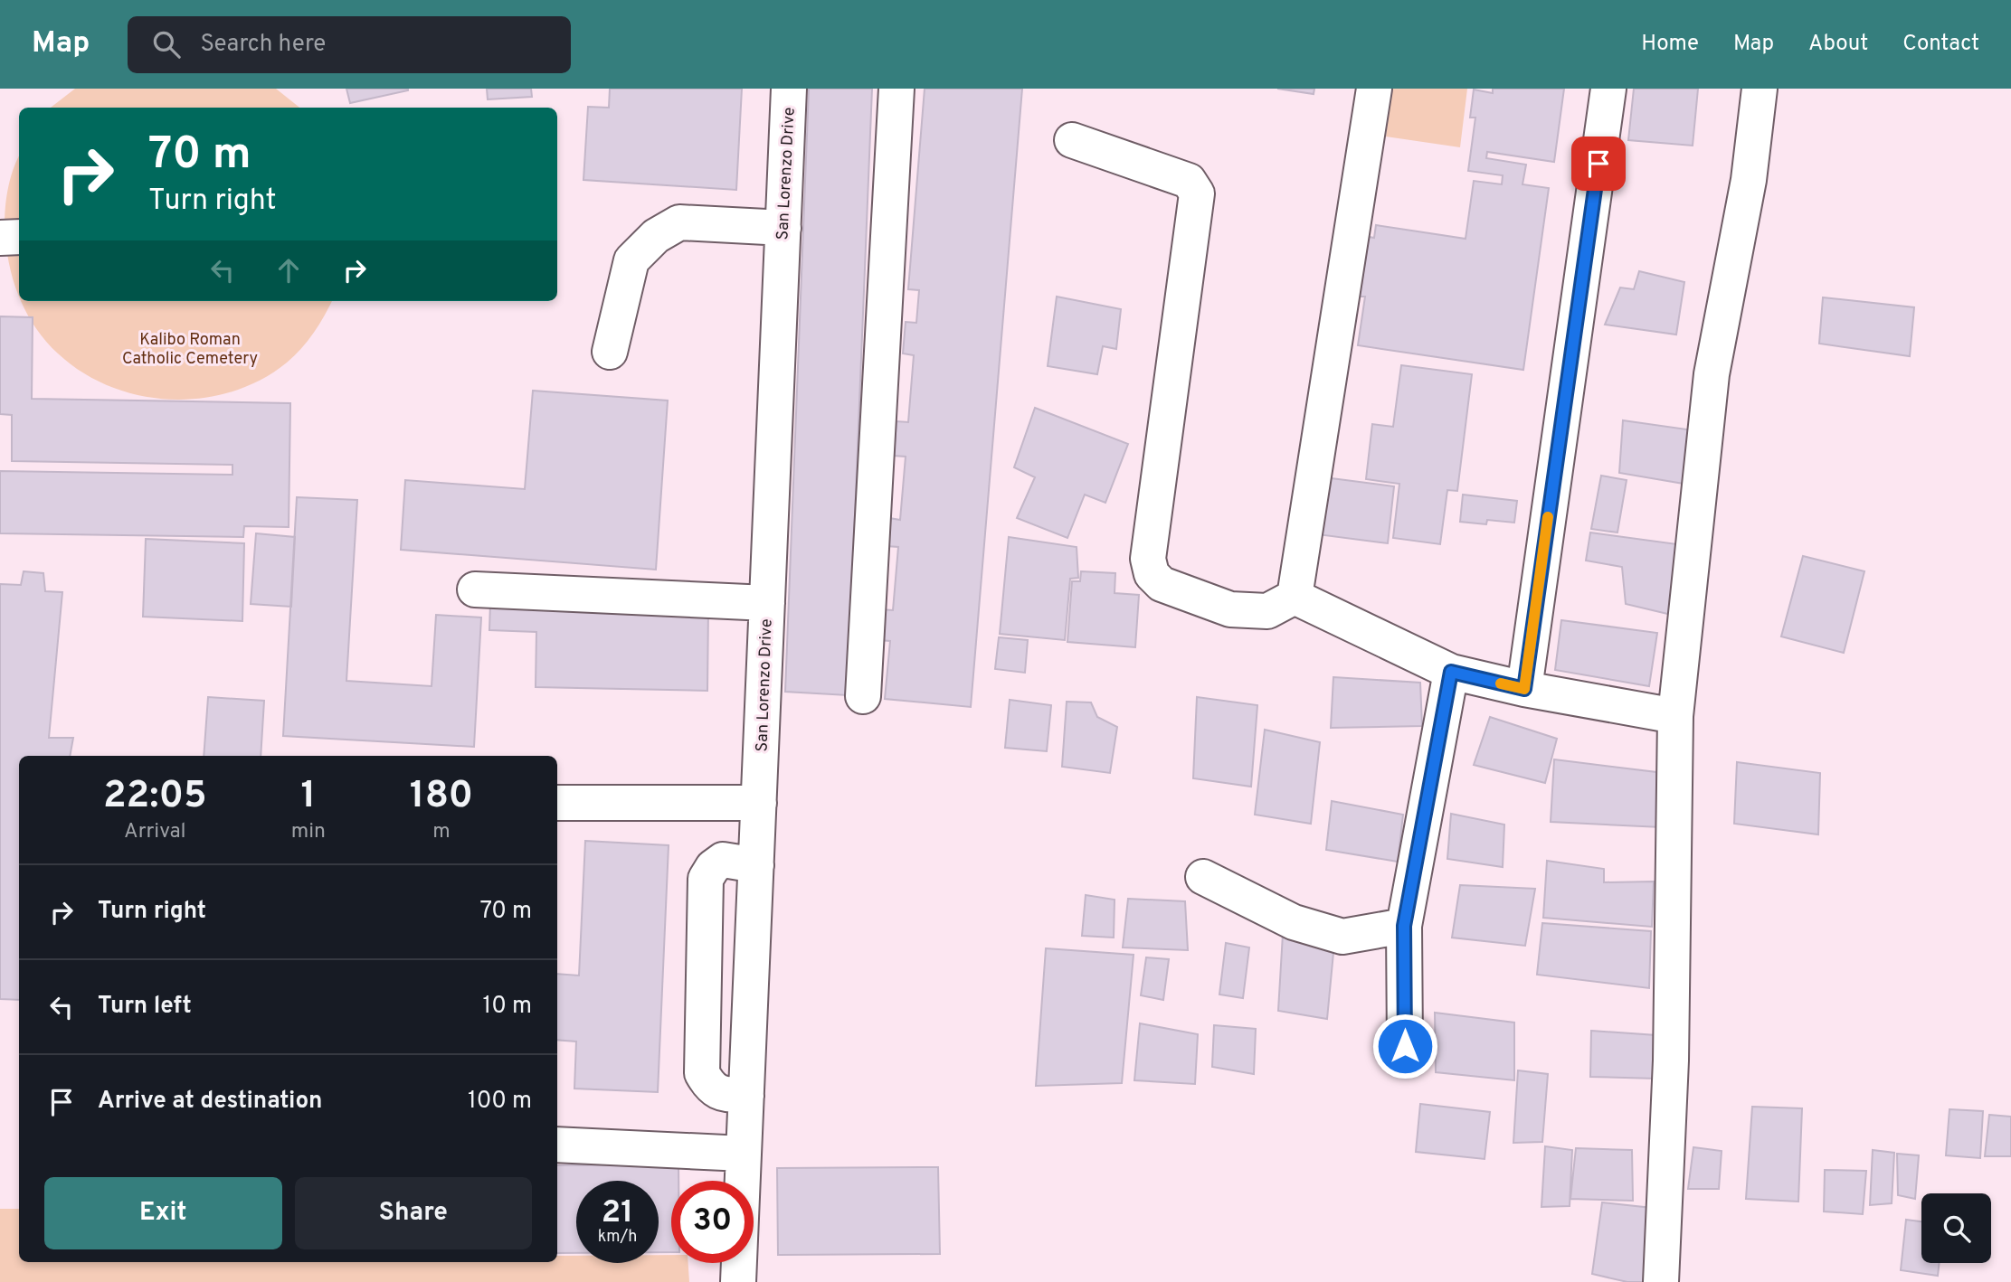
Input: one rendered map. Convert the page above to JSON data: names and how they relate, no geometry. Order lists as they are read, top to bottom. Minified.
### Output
{"streets":{"street":["San Lorenzo Drive"]},"parks":["Kalibo Roman Catholic Cemetery"],"page":{"header":"Map","search":"Search here","nav":["Home","Map","About","Contact"],"turn":["70 m","Turn right"],"eta":["22:05","Arrival","1","min","180","m"],"list":[{"name":"Turn right","value":"70 m"},{"name":"Turn left","value":"10 m"},{"name":"Arrive at destination","value":"100 m"}],"buttons":["Exit","Share"],"speed":"21 km/h","limit":"30"}}
